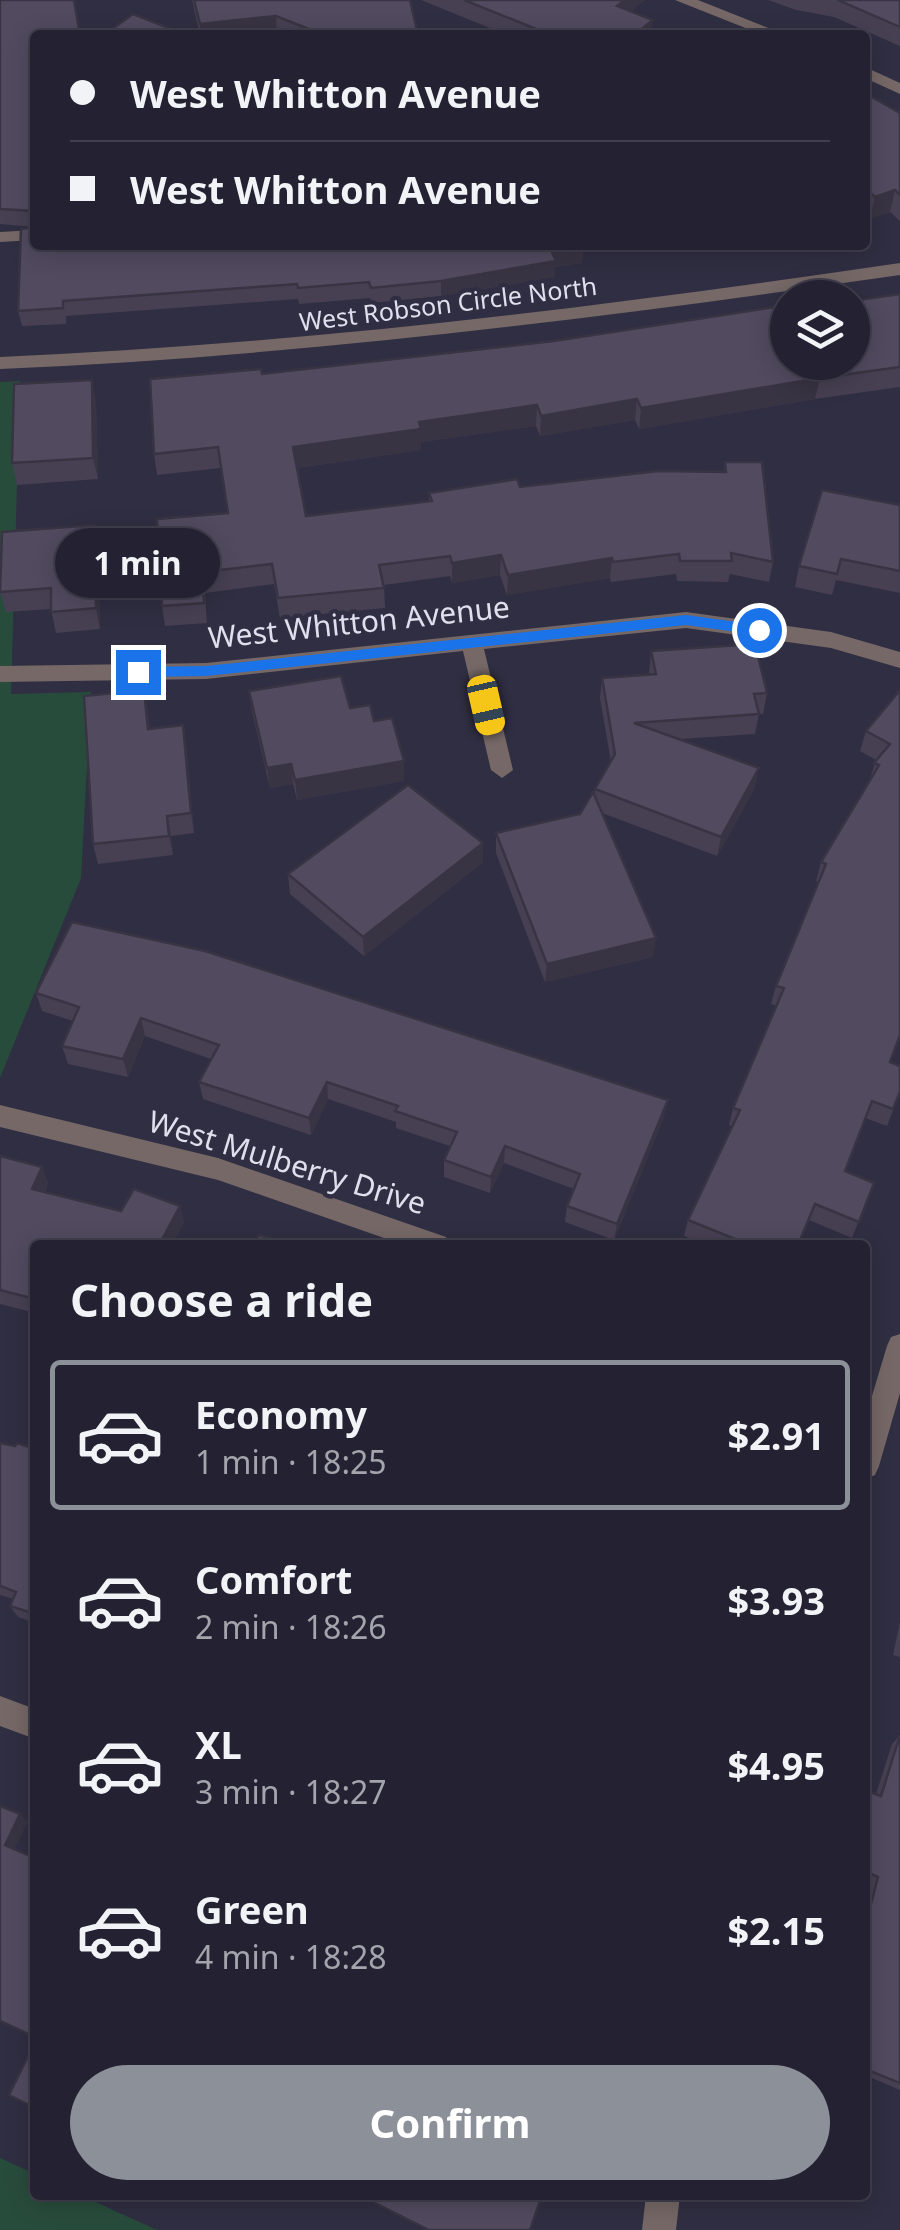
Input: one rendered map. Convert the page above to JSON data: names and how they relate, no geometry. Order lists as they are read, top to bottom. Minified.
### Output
{"streets":{"street":["West Robson Circle North","West Whitton Avenue","West Mulberry Drive"]},"page":{"banner":["West Whitton Avenue","West Whitton Avenue"],"bubble":"1 min","heading":"Choose a ride","list":[{"name":"Economy","note":"1 min · 18:25","value":"$2.91"},{"name":"Comfort","note":"2 min · 18:26","value":"$3.93"},{"name":"XL","note":"3 min · 18:27","value":"$4.95"},{"name":"Green","note":"4 min · 18:28","value":"$2.15"}],"buttons":"Confirm"}}
